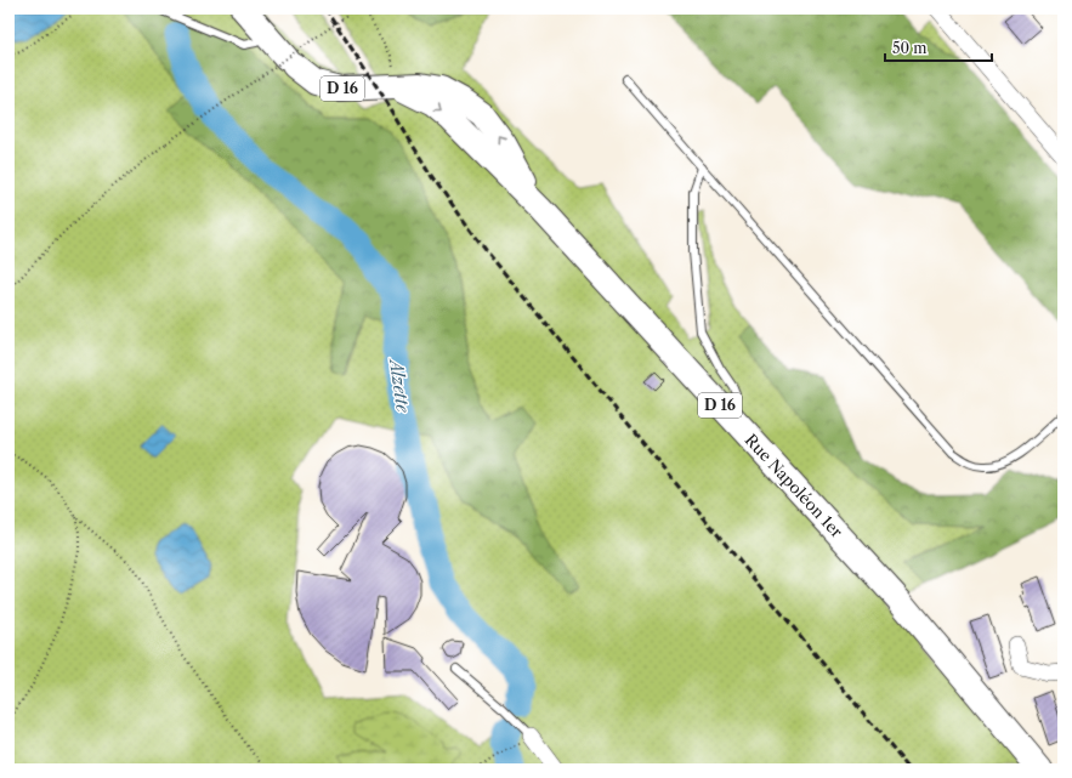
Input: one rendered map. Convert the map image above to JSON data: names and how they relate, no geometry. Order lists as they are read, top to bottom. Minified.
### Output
{"streets":{"main road":["D 16","Rue Napoléon 1er"]},"crossings":[["D 16","Rue Napoléon 1er"]],"water":["Alzette"],"scale_bar":"50 m"}
